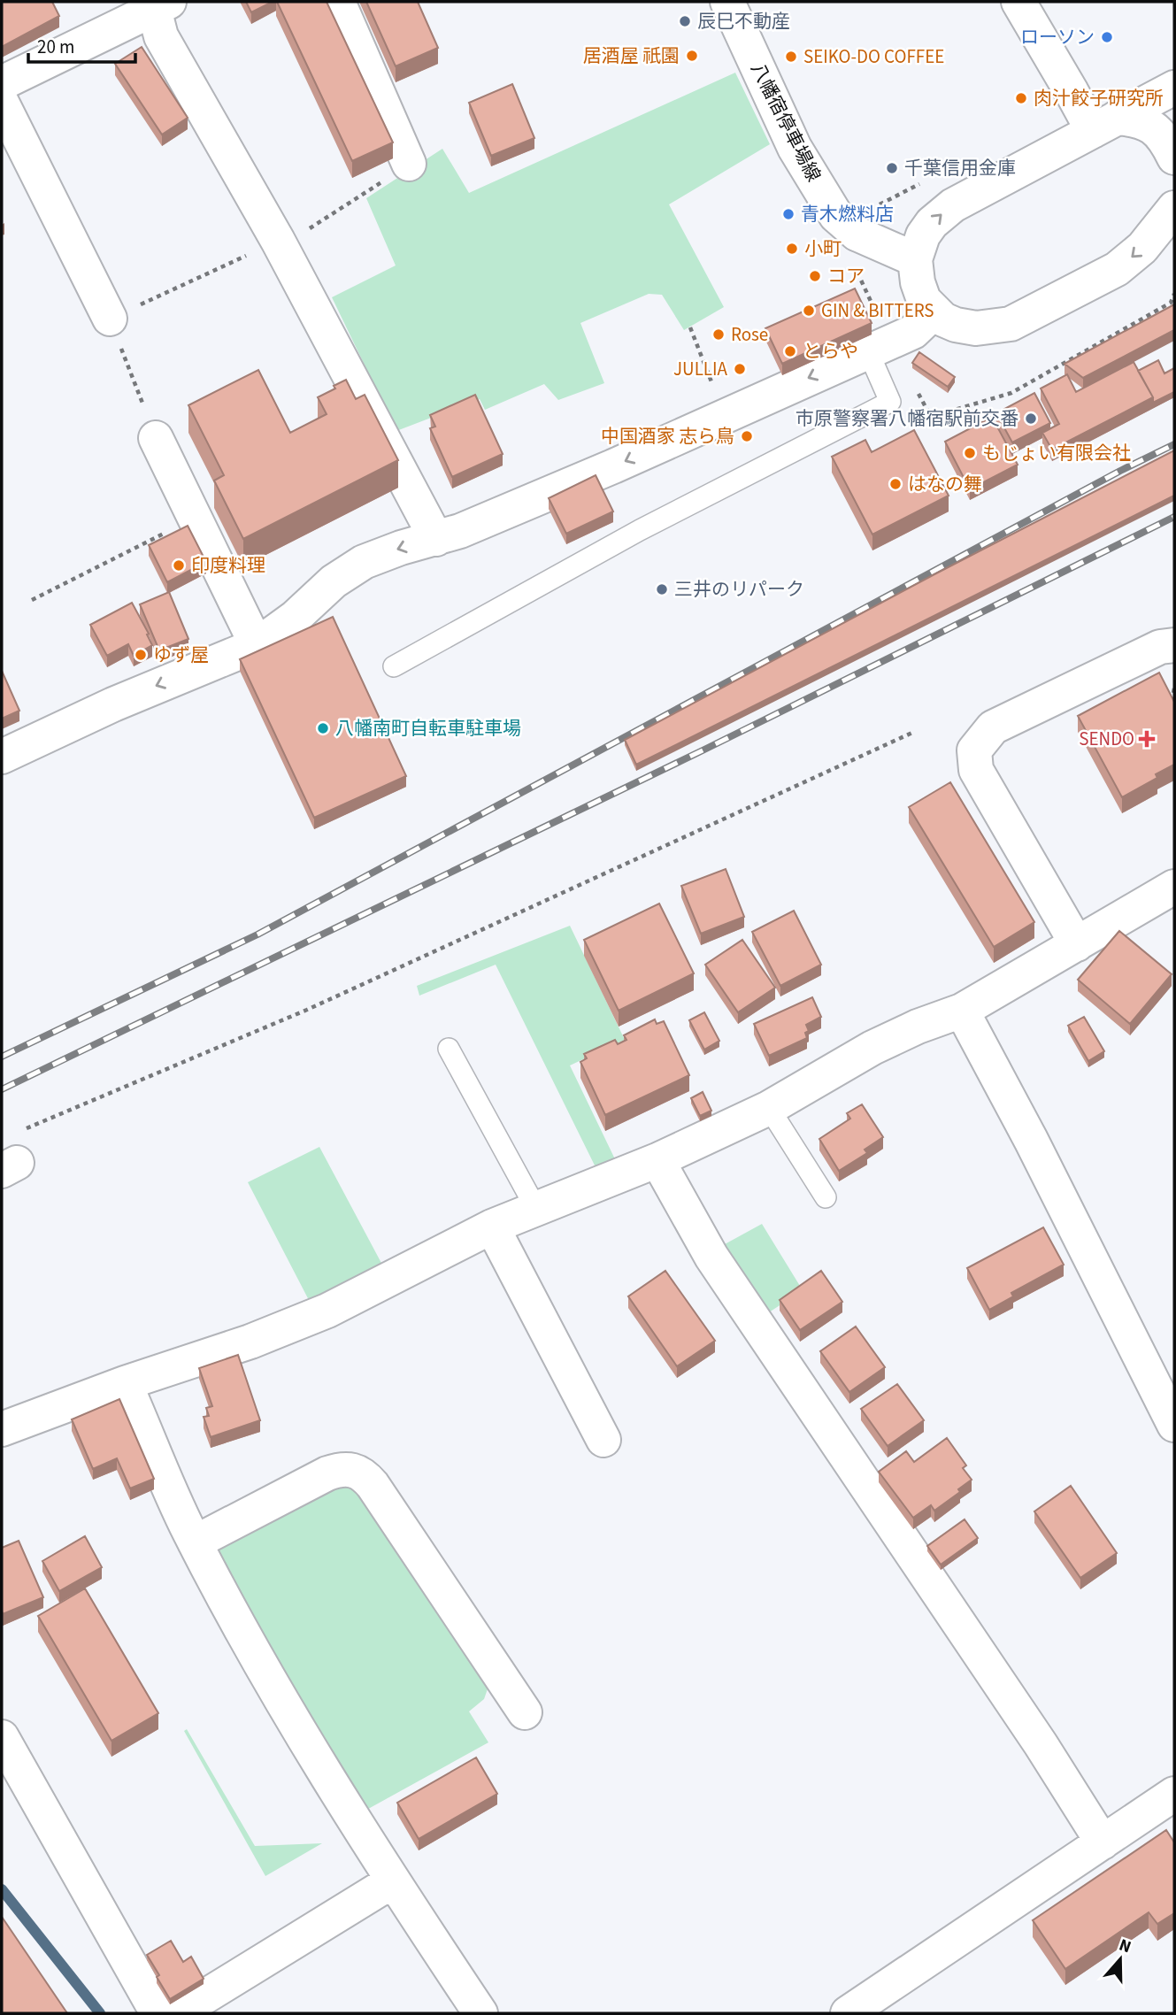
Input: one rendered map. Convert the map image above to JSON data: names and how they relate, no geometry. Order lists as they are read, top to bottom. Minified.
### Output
{"streets":{"street":["八幡宿停車場線"]},"places":{"other":["辰巳不動産","ローソン","居酒屋 祇園","SEIKO-DO COFFEE","肉汁餃子研究所","千葉信用金庫","青木燃料店","小町","コア","GIN & BITTERS","Rose","とらや","JULLIA","市原警察署八幡宿駅前交番","中国酒家 志ら鳥","もじょい有限会社","はなの舞","印度料理","三井のリパーク","ゆず屋","八幡南町自転車駐車場"],"health":["SENDO"]},"scale_bar":"20 m","north":"top"}
